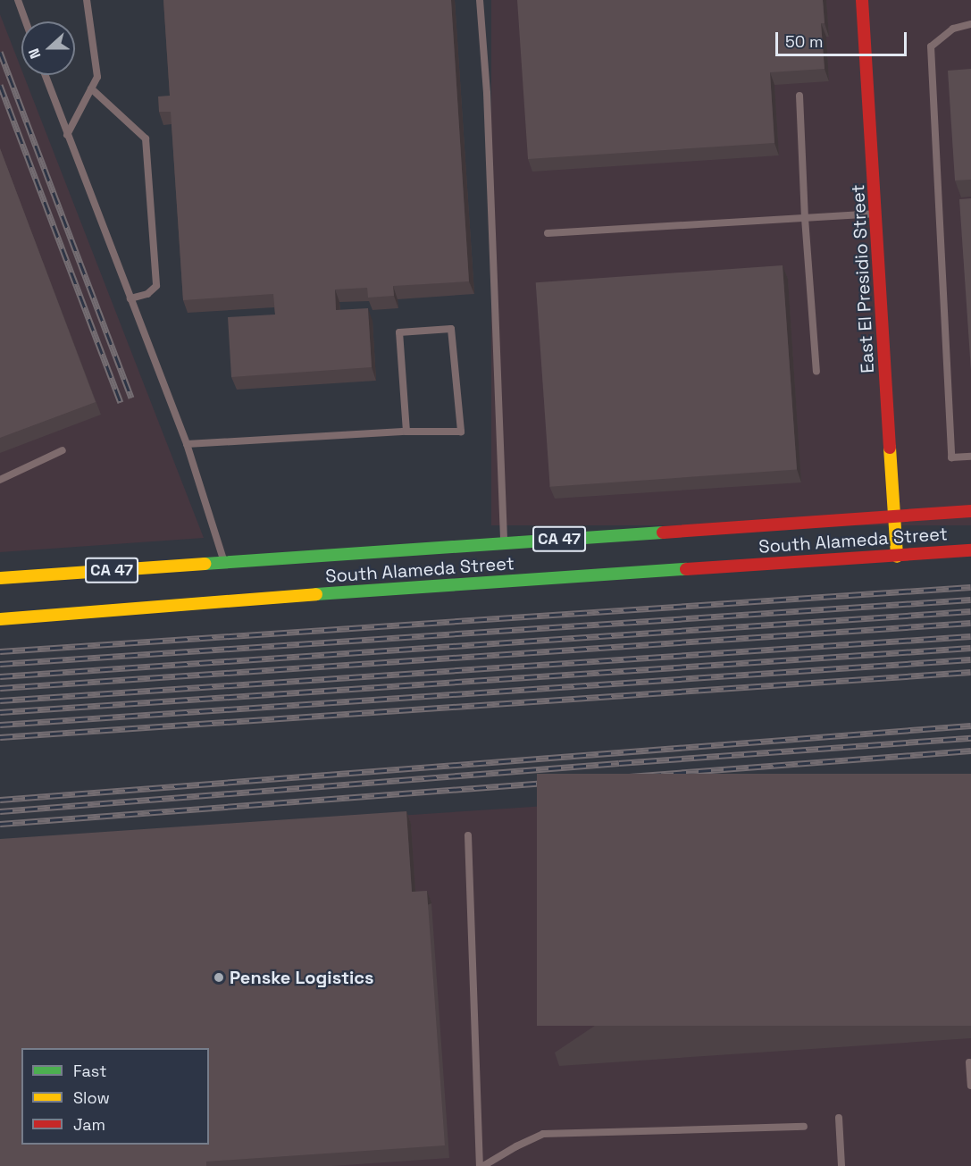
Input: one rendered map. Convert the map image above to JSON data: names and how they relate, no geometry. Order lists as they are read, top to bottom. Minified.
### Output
{"streets":{"main road":["East El Presidio Street","CA 47","South Alameda Street"]},"crossings":[["East El Presidio Street","South Alameda Street"]],"places":["Penske Logistics"],"legend":["Fast","Slow","Jam"],"scale_bar":"50 m","north":"left"}
